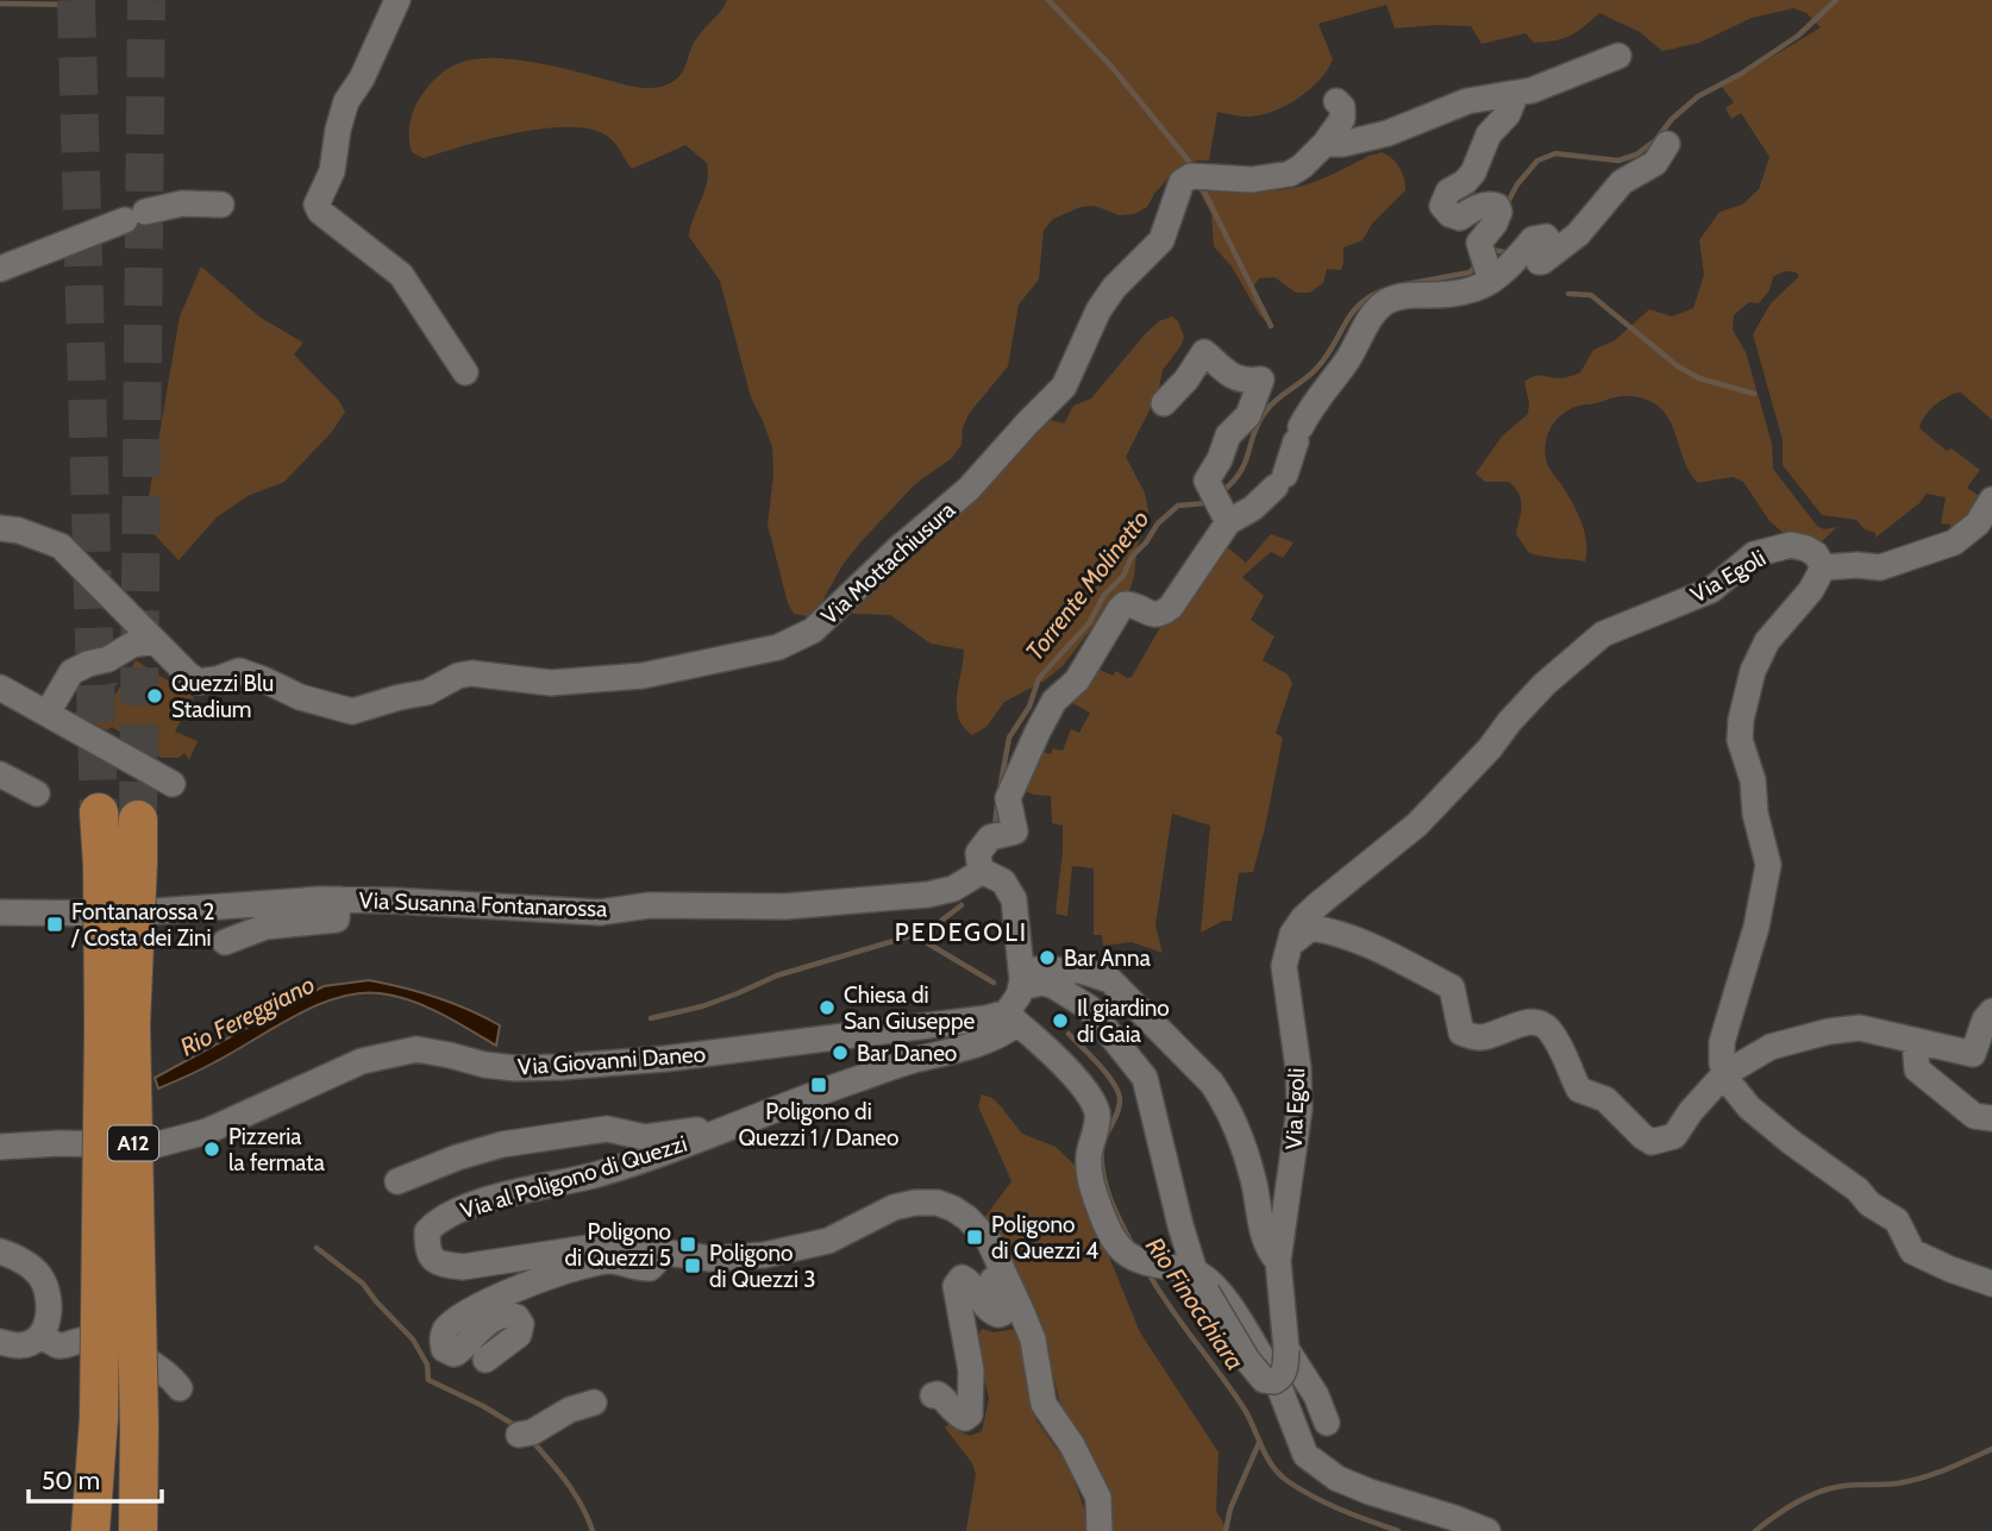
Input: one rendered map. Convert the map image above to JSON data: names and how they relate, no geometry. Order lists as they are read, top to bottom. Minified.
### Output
{"streets":{"highway":["A12"],"street":["Via Mottachiusura","Via Egoli","Via Susanna Fontanarossa","Via Giovanni Daneo","Via al Poligono di Quezzi"]},"crossings":[["Via Giovanni Daneo","Via al Poligono di Quezzi"]],"districts":["PEDEGOLI"],"water":["Torrente Molinetto","Rio Fereggiano","Rio Finocchiara"],"places":{"other":["Quezzi Blu Stadium","Bar Anna","Chiesa di San Giuseppe","Il giardino di Gaia","Bar Daneo","Pizzeria la fermata"],"transit":["Fontanarossa 2 / Costa dei Zini","Poligono di Quezzi 1 / Daneo","Poligono di Quezzi 4","Poligono di Quezzi 5","Poligono di Quezzi 3"]},"scale_bar":"50 m"}
